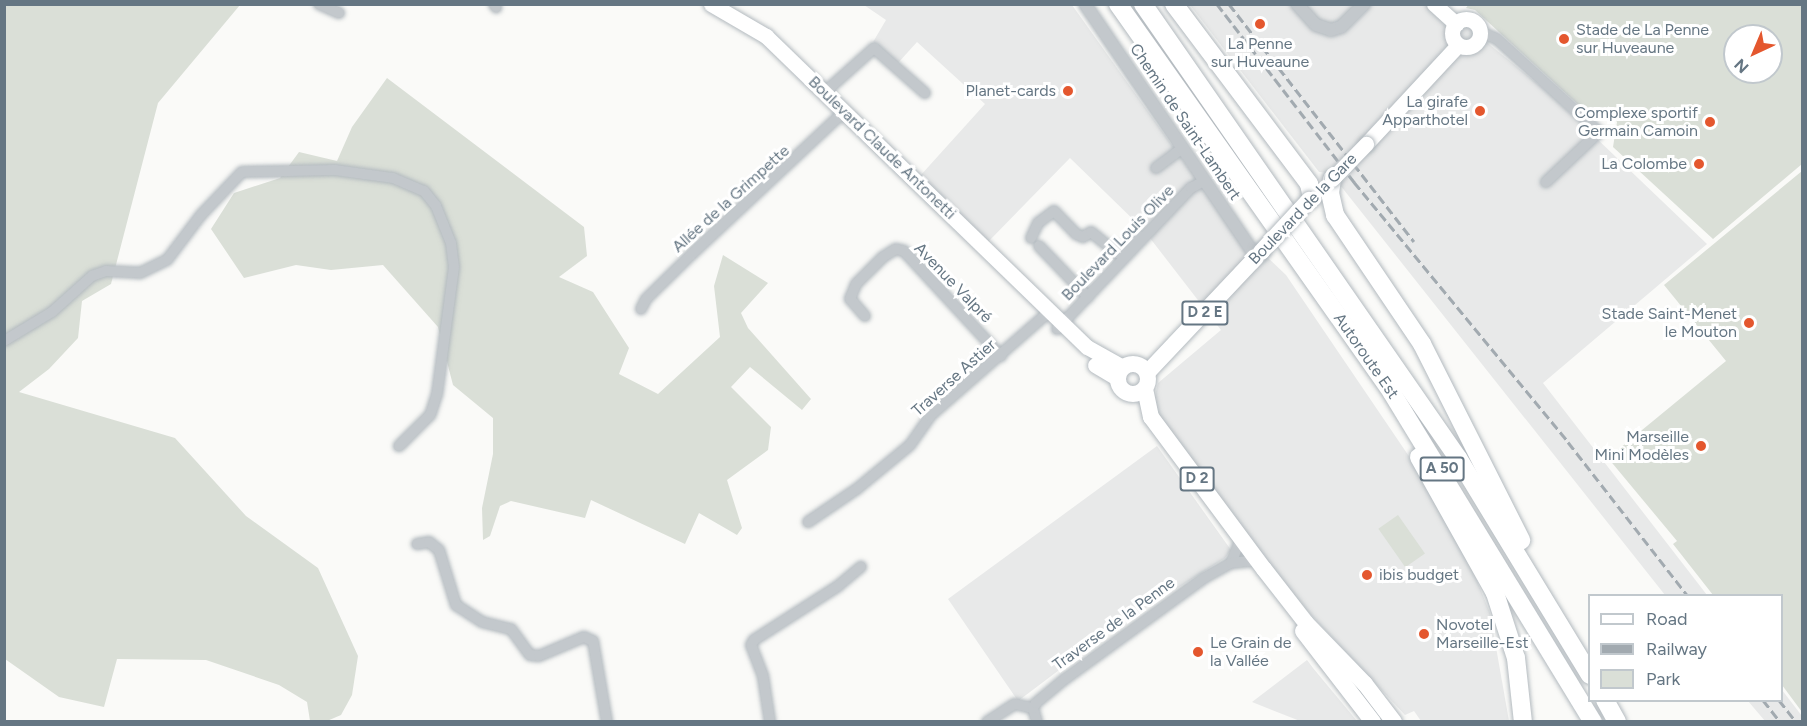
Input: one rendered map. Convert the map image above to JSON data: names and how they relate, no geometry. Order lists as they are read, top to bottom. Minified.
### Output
{"streets":{"highway":["Autoroute Est","A 50"],"main road":["Boulevard Claude Antonetti","Boulevard de la Gare","D 2 E","D 2"],"street":["Chemin de Saint-Lambert","Allée de la Grimpette","Boulevard Louis Olive","Avenue Valpré","Traverse Astier","Traverse de la Penne"]},"crossings":[["Chemin de Saint-Lambert","Boulevard de la Gare"],["Chemin de Saint-Lambert","Boulevard Louis Olive"],["Boulevard Claude Antonetti","Allée de la Grimpette"],["Boulevard Claude Antonetti","Boulevard Louis Olive"],["Boulevard Claude Antonetti","Traverse Astier"],["Boulevard de la Gare","D 2"],["Avenue Valpré","Traverse Astier"],["D 2","Traverse de la Penne"]],"places":["La Penne sur Huveaune","Stade de La Penne sur Huveaune","Planet-cards","La girafe Apparthotel","Complexe sportif Germain Camoin","La Colombe","Stade Saint-Menet le Mouton","Marseille Mini Modèles","ibis budget","Novotel Marseille-Est","Le Grain de la Vallée"],"legend":["Road","Railway","Park"],"north":"bottom left"}
